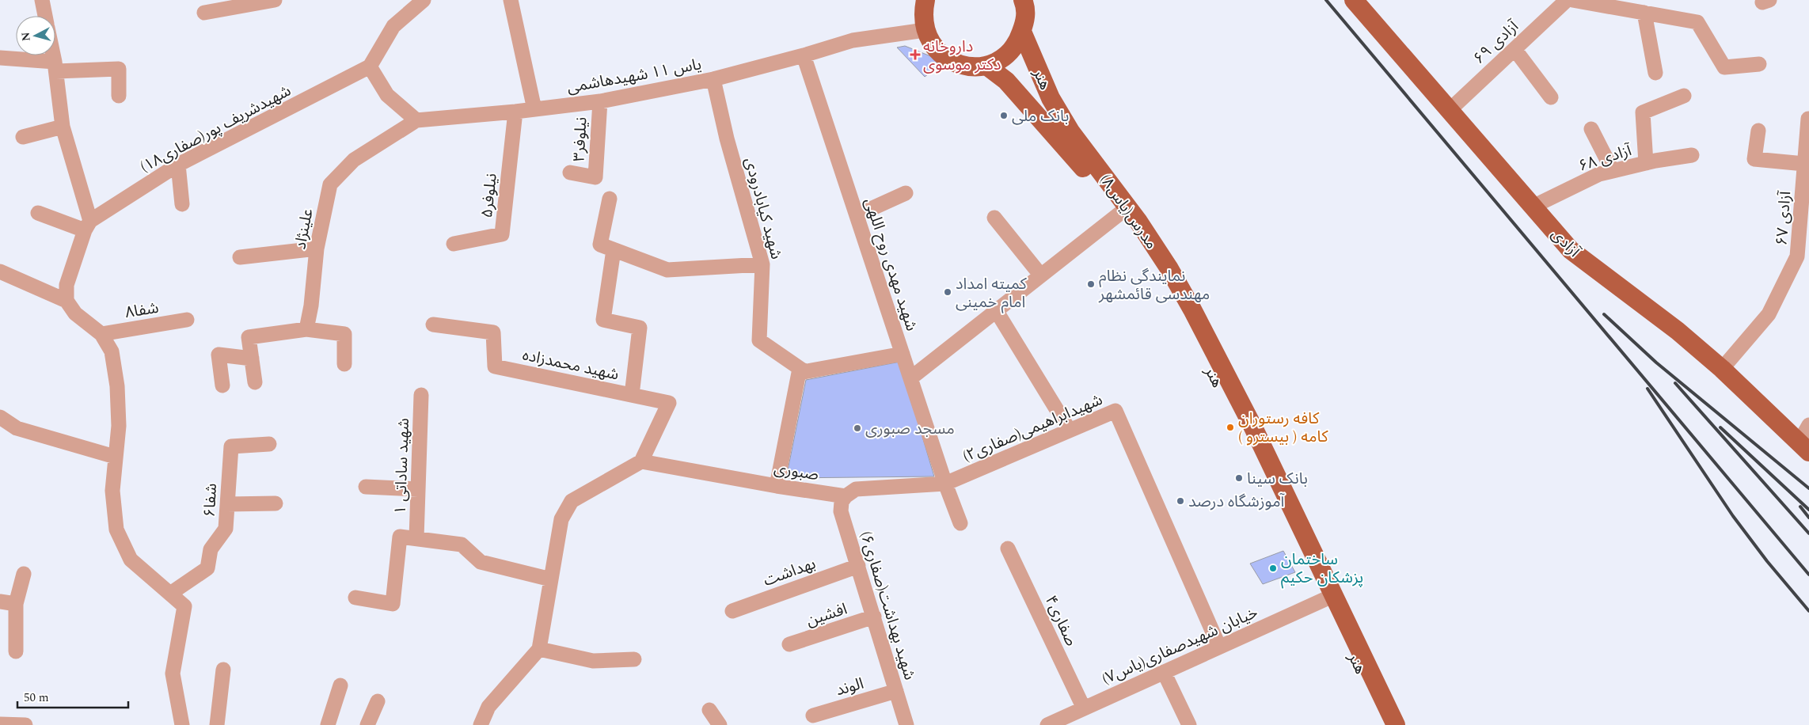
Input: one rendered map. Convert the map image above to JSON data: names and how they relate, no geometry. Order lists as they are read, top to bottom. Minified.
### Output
{"streets":{"main road":["هنر","مدرس(یاس۸)","آزادی"],"street":["آزادی ۶۹","یاس ۱۱ شهیدهاشمی","شهیدشریف پور(صفاری۱۸)","نیلوفر۳","آزادی ۶۸","نیلوفر۵","شهید کیابادرودی","آزادی ۶۷","علینژاد","شهید مهدی روح اللهی","شفا۸","شهید محمدزاده","شهیدابراهیمی(صفاری۲)","شهید ساداتی ۱","صبوری","شفا۶","بهداشت","شهید بهداشت(صفاری۶)","افشین","صفاری۴","خیابان شهیدصفاری(یاس۷)","الوند"]},"crossings":[["آزادی ۶۹","آزادی"],["یاس ۱۱ شهیدهاشمی","نیلوفر۳"],["یاس ۱۱ شهیدهاشمی","نیلوفر۵"],["یاس ۱۱ شهیدهاشمی","شهید کیابادرودی"],["یاس ۱۱ شهیدهاشمی","علینژاد"],["یاس ۱۱ شهیدهاشمی","شهید مهدی روح اللهی"],["هنر","مدرس(یاس۸)"],["هنر","خیابان شهیدصفاری(یاس۷)"],["آزادی ۶۸","آزادی"],["آزادی ۶۷","آزادی"],["شهید مهدی روح اللهی","شهیدابراهیمی(صفاری۲)"],["شهید محمدزاده","صبوری"],["شهیدابراهیمی(صفاری۲)","خیابان شهیدصفاری(یاس۷)"],["صبوری","شهید بهداشت(صفاری۶)"],["بهداشت","شهید بهداشت(صفاری۶)"],["شهید بهداشت(صفاری۶)","افشین"],["شهید بهداشت(صفاری۶)","الوند"],["صفاری۴","خیابان شهیدصفاری(یاس۷)"]],"places":{"health":["داروخانه دکتر موسوی"],"other":["بانک ملی","نمایندگی نظام مهندسی قائمشهر","کمیته امداد امام خمینی","کافه رستوران کامه ( بیسترو )","مسجد صبوری","بانک سینا","آموزشگاه درصد","ساختمان پزشکان حکیم"]},"scale_bar":"50 m","north":"left"}
